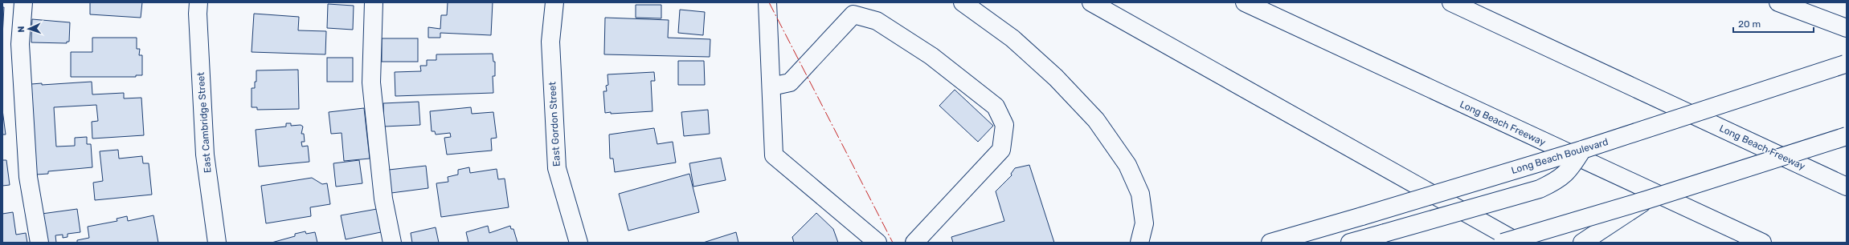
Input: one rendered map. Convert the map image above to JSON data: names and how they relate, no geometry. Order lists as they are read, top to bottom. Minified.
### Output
{"streets":{"main road":["East Cambridge Street","Long Beach Freeway","East Gordon Street","Long Beach Boulevard"]},"scale_bar":"20 m","north":"left"}
